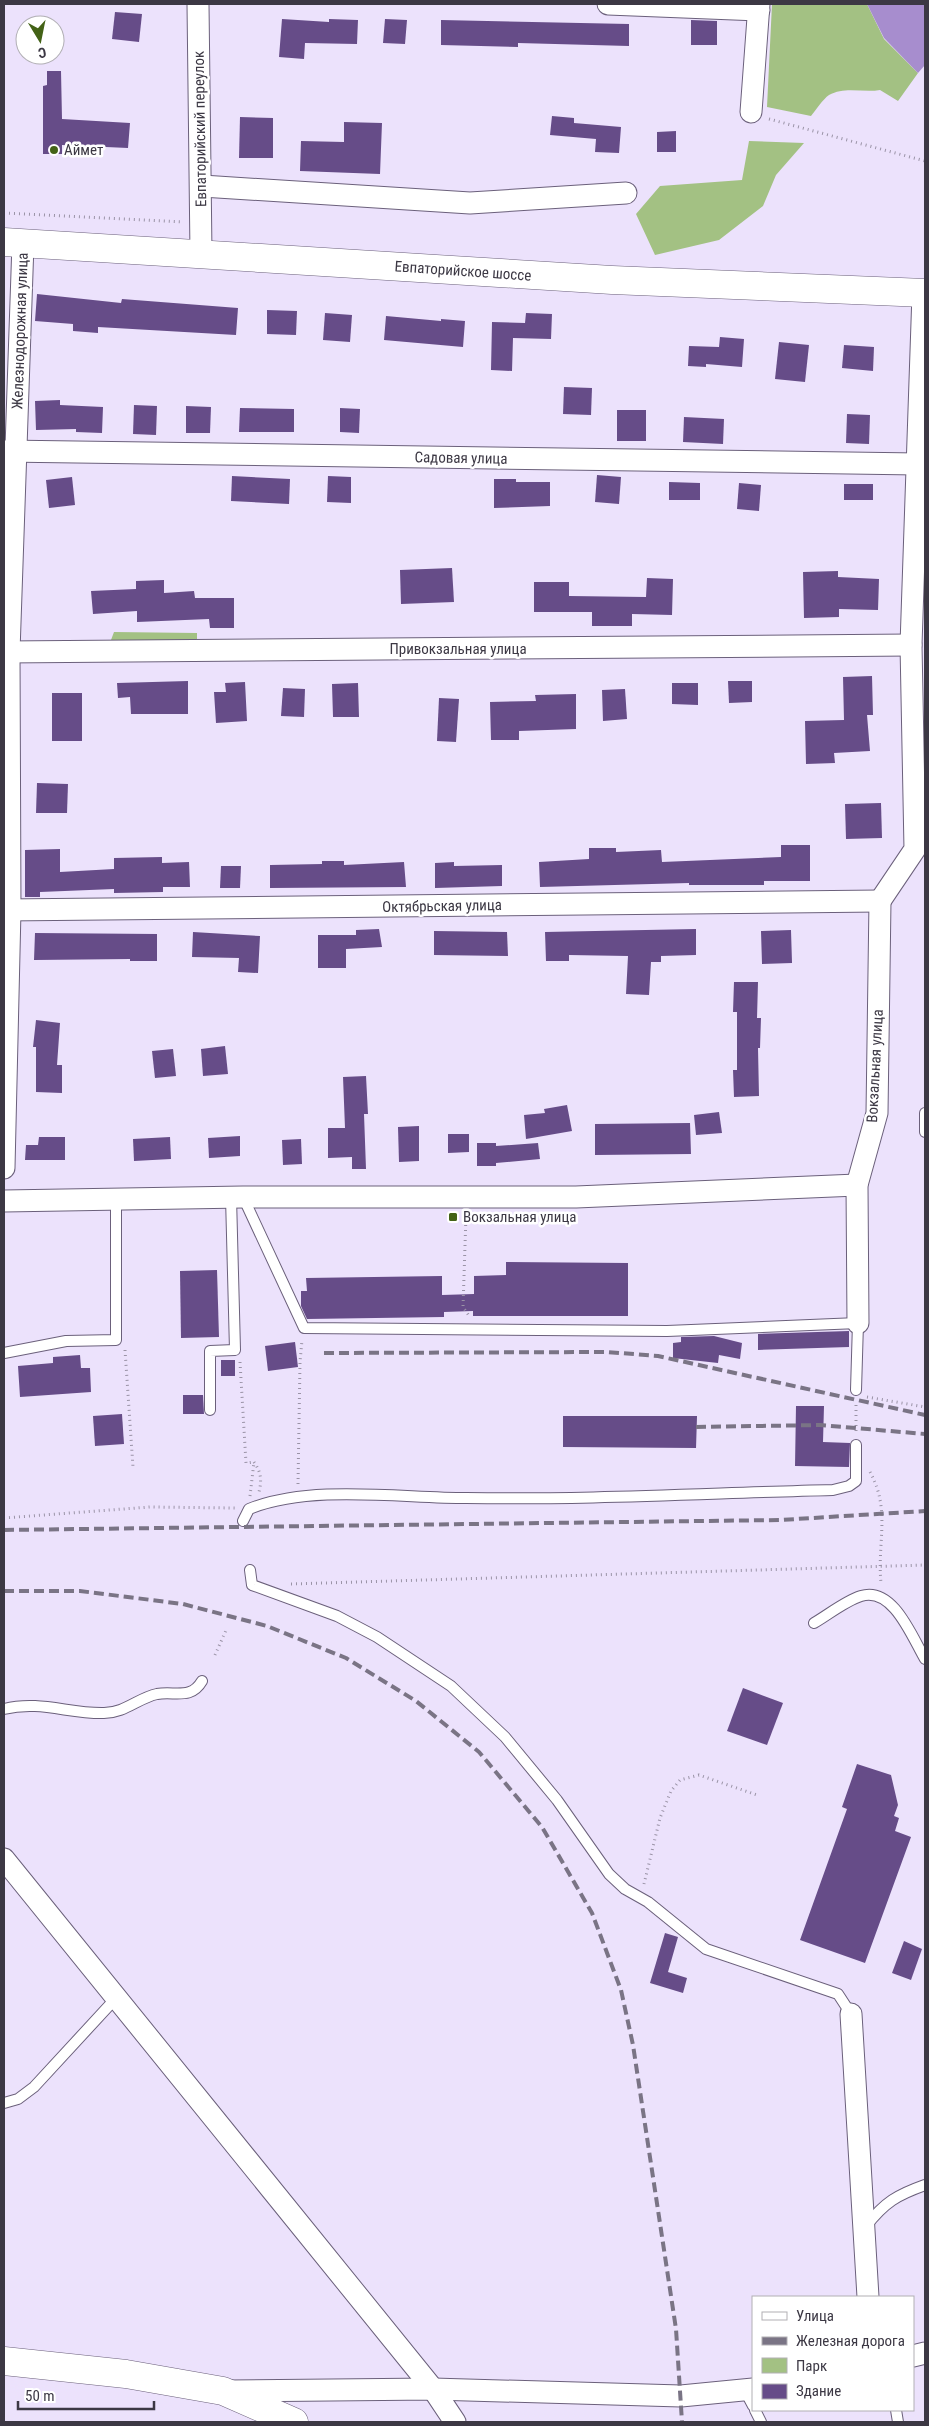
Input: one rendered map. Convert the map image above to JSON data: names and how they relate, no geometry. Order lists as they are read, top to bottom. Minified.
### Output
{"streets":{"main road":["Евпаторийское шоссе"],"street":["Евпаторийский переулок","Железнодорожная улица","Садовая улица","Привокзальная улица","Октябрьская улица","Вокзальная улица"]},"crossings":[["Евпаторийский переулок","Евпаторийское шоссе"],["Евпаторийское шоссе","Железнодорожная улица"],["Железнодорожная улица","Садовая улица"],["Железнодорожная улица","Привокзальная улица"],["Железнодорожная улица","Октябрьская улица"],["Октябрьская улица","Вокзальная улица"]],"places":{"other":["Аймет"],"transit":["Вокзальная улица"]},"legend":["Улица","Железная дорога","Парк","Здание"],"scale_bar":"50 m","north":"bottom"}
